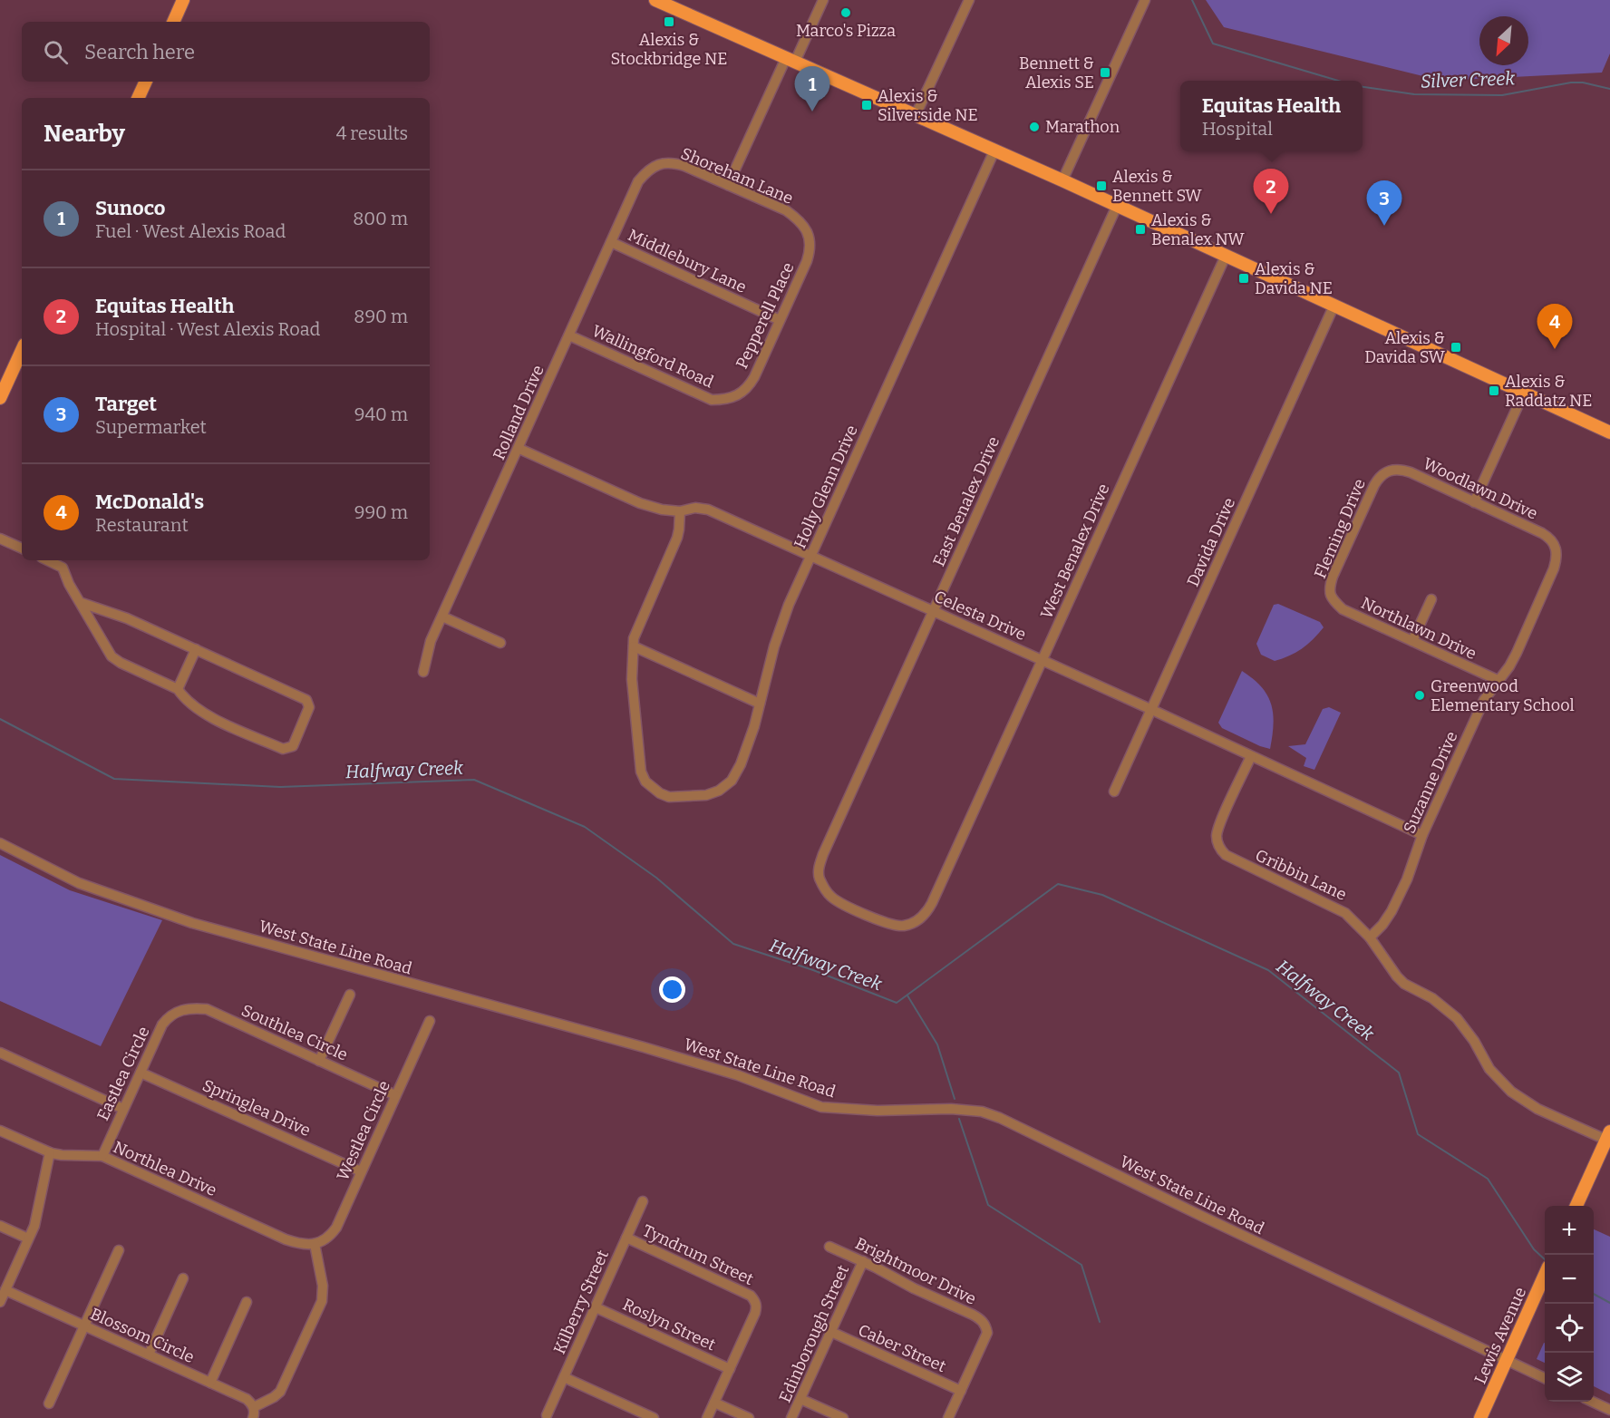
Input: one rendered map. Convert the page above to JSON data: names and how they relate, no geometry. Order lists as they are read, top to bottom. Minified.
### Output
{"streets":{"main road":["Lewis Avenue"],"street":["Shoreham Lane","Middlebury Lane","Pepperell Place","Wallingford Road","Rolland Drive","Holly Glenn Drive","Woodlawn Drive","East Benalex Drive","Fleming Drive","Davida Drive","West Benalex Drive","Celesta Drive","Northlawn Drive","Suzanne Drive","Gribbin Lane","West State Line Road","Southlea Circle","Eastlea Circle","Springlea Drive","Westlea Circle","Northlea Drive","Tyndrum Street","Brightmoor Drive","Kilberry Street","Roslyn Street","Edinborough Street","Blossom Circle","Caber Street"]},"crossings":[["Shoreham Lane","Pepperell Place"],["Shoreham Lane","Rolland Drive"],["Middlebury Lane","Pepperell Place"],["Middlebury Lane","Rolland Drive"],["Pepperell Place","Wallingford Road"],["Wallingford Road","Rolland Drive"],["Rolland Drive","Celesta Drive"],["Holly Glenn Drive","Celesta Drive"],["Woodlawn Drive","Fleming Drive"],["Woodlawn Drive","Suzanne Drive"],["East Benalex Drive","West Benalex Drive"],["East Benalex Drive","Celesta Drive"],["Fleming Drive","Northlawn Drive"],["Davida Drive","Celesta Drive"],["West Benalex Drive","Celesta Drive"],["Celesta Drive","Suzanne Drive"],["Celesta Drive","Gribbin Lane"],["Northlawn Drive","Suzanne Drive"],["Suzanne Drive","Gribbin Lane"],["West State Line Road","Lewis Avenue"],["Southlea Circle","Eastlea Circle"],["Southlea Circle","Westlea Circle"],["Eastlea Circle","Springlea Drive"],["Eastlea Circle","Northlea Drive"],["Springlea Drive","Westlea Circle"],["Westlea Circle","Northlea Drive"],["Tyndrum Street","Kilberry Street"],["Tyndrum Street","Roslyn Street"],["Brightmoor Drive","Edinborough Street"],["Brightmoor Drive","Caber Street"],["Kilberry Street","Roslyn Street"],["Edinborough Street","Caber Street"]],"water":["Silver Creek","Halfway Creek"],"places":{"other":["Marco's Pizza","Marathon","Greenwood Elementary School"],"transit":["Alexis & Stockbridge NE","Bennett & Alexis SE","Alexis & Silverside NE","Alexis & Bennett SW","Alexis & Benalex NW","Alexis & Davida NE","Alexis & Davida SW","Alexis & Raddatz NE"]},"north":"bottom left","page":{"search":"Search here","pins":["1","2","3","4"],"popup":["Equitas Health","Hospital"],"heading":["Nearby","4 results"],"list":[{"mark":"1","name":"Sunoco","note":"Fuel · West Alexis Road","value":"800 m"},{"mark":"2","name":"Equitas Health","note":"Hospital · West Alexis Road","value":"890 m"},{"mark":"3","name":"Target","note":"Supermarket","value":"940 m"},{"mark":"4","name":"McDonald's","note":"Restaurant","value":"990 m"}],"map_buttons":["+","−"]}}
